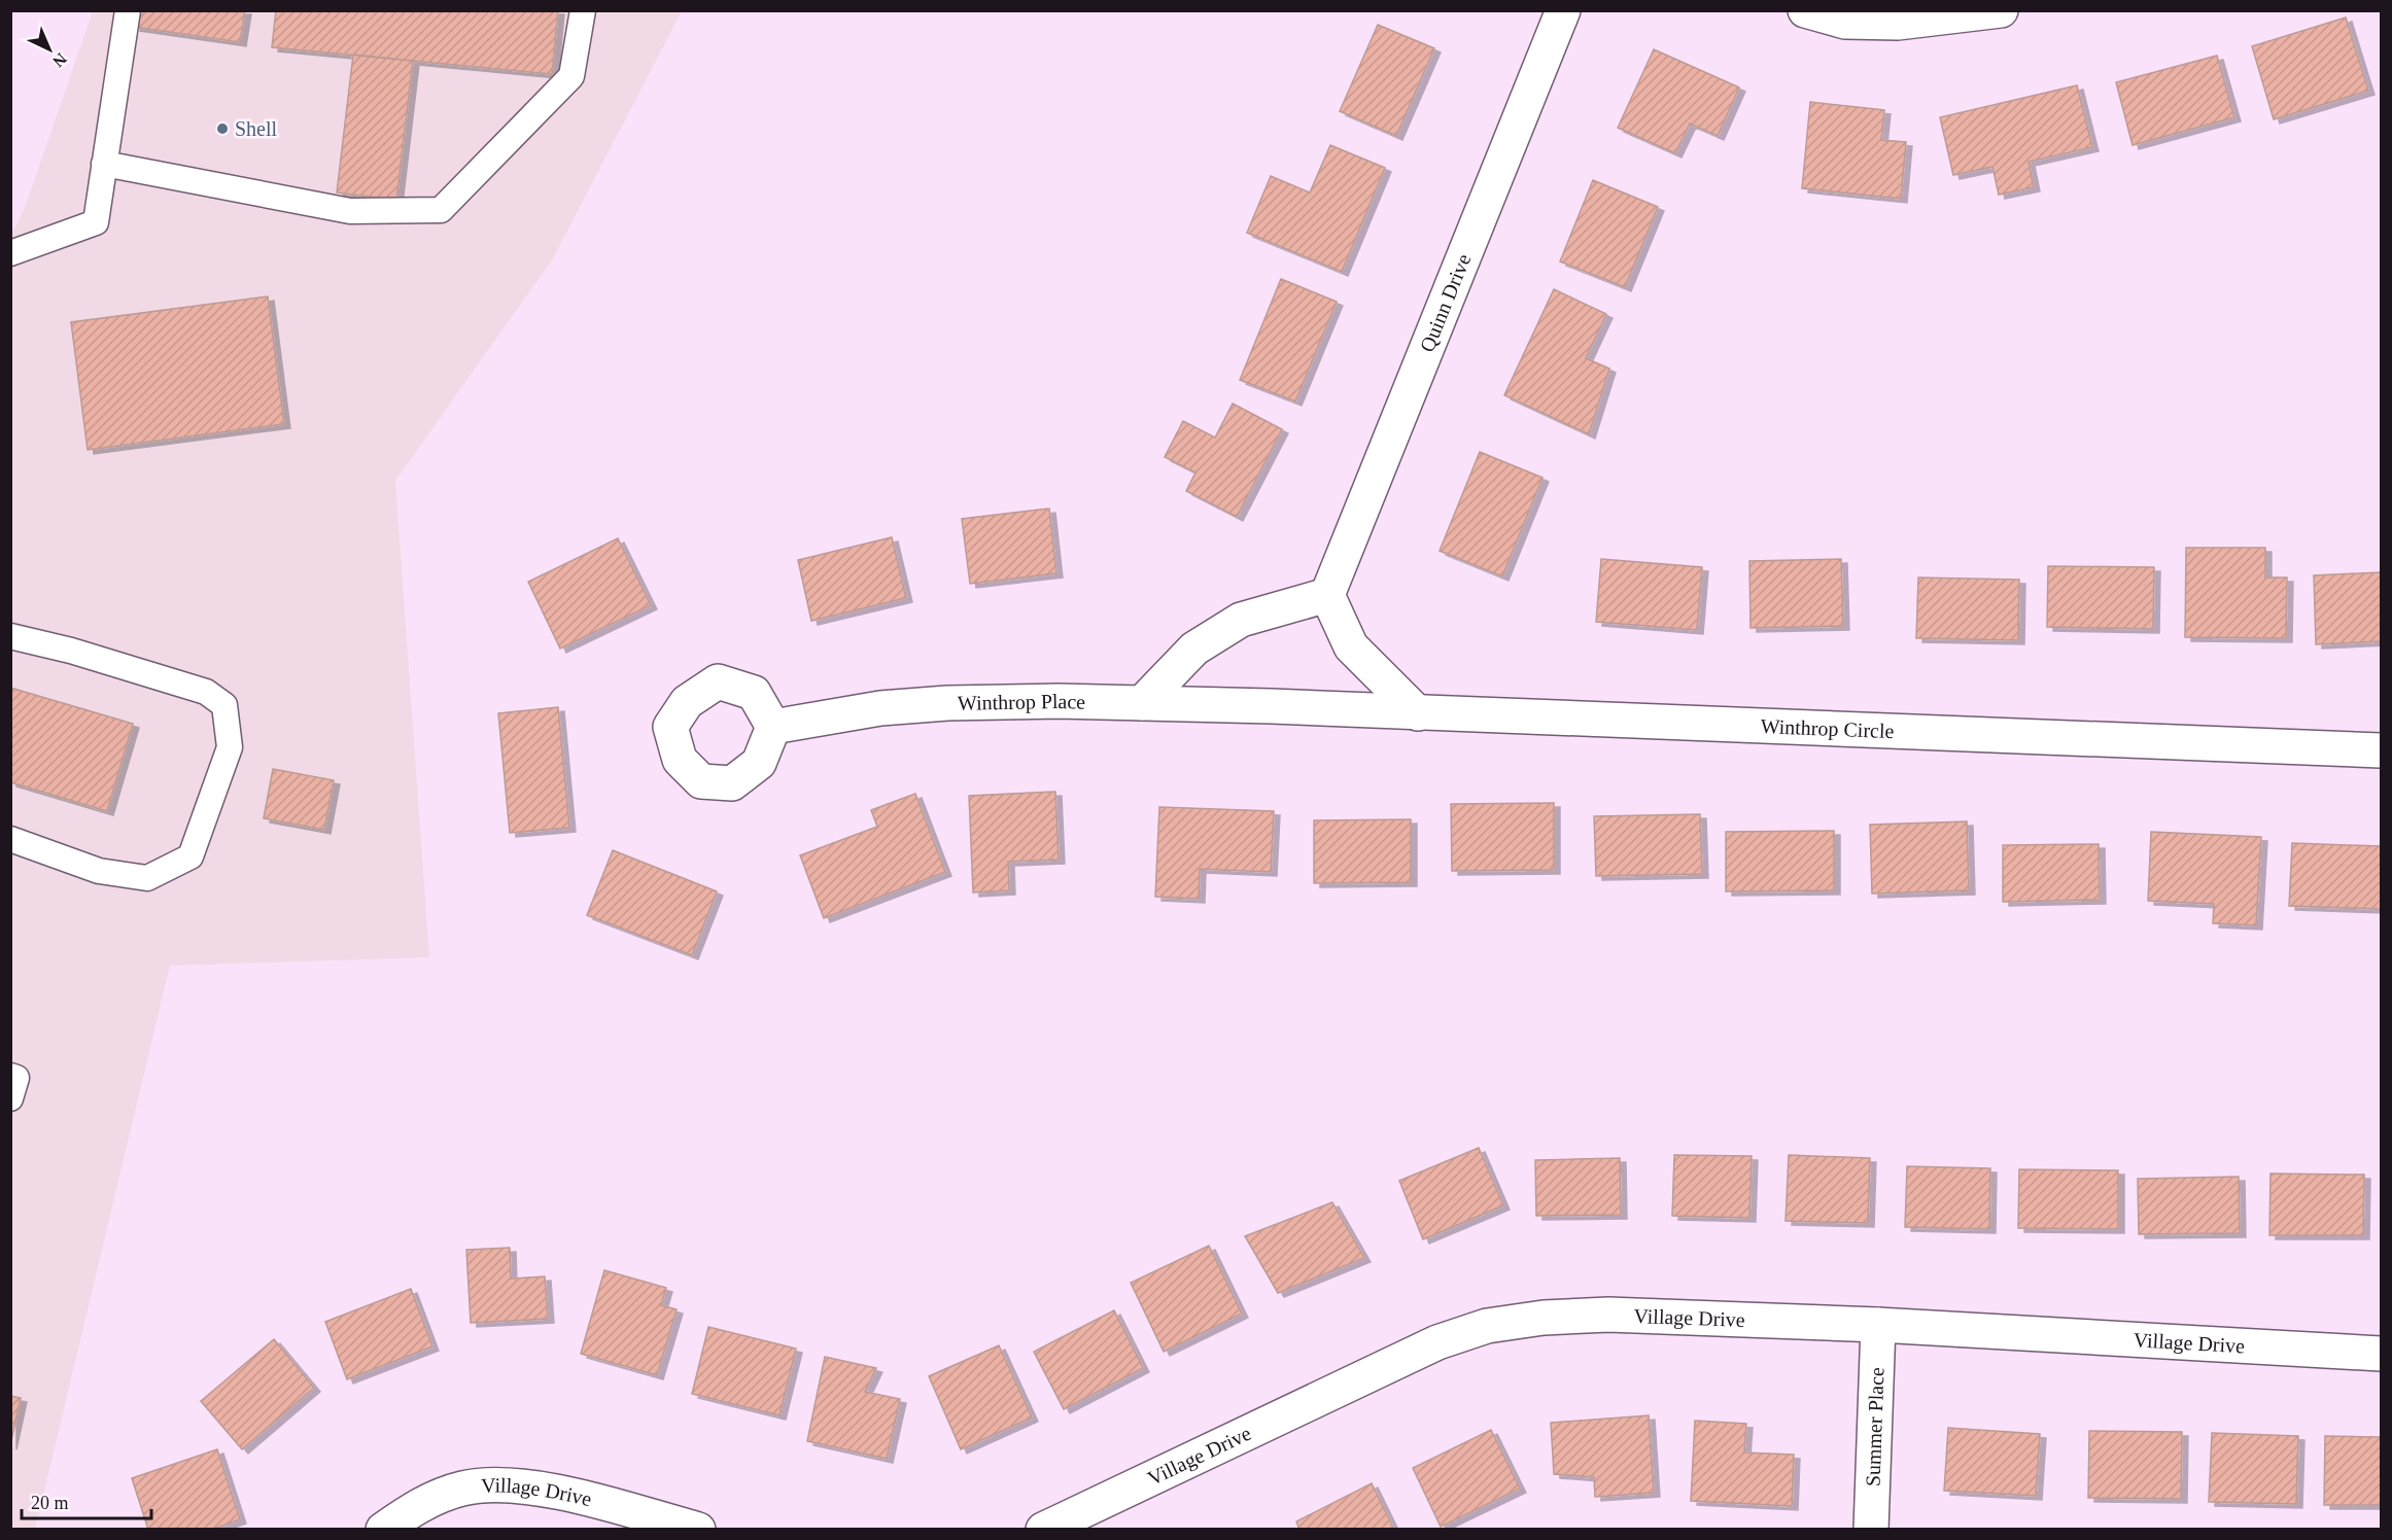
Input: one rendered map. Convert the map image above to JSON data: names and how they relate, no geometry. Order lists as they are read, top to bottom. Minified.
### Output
{"streets":{"street":["Quinn Drive","Winthrop Place","Winthrop Circle","Village Drive","Summer Place"]},"crossings":[["Winthrop Place","Winthrop Circle"],["Village Drive","Summer Place"]],"places":["Shell"],"scale_bar":"20 m","north":"bottom right"}
